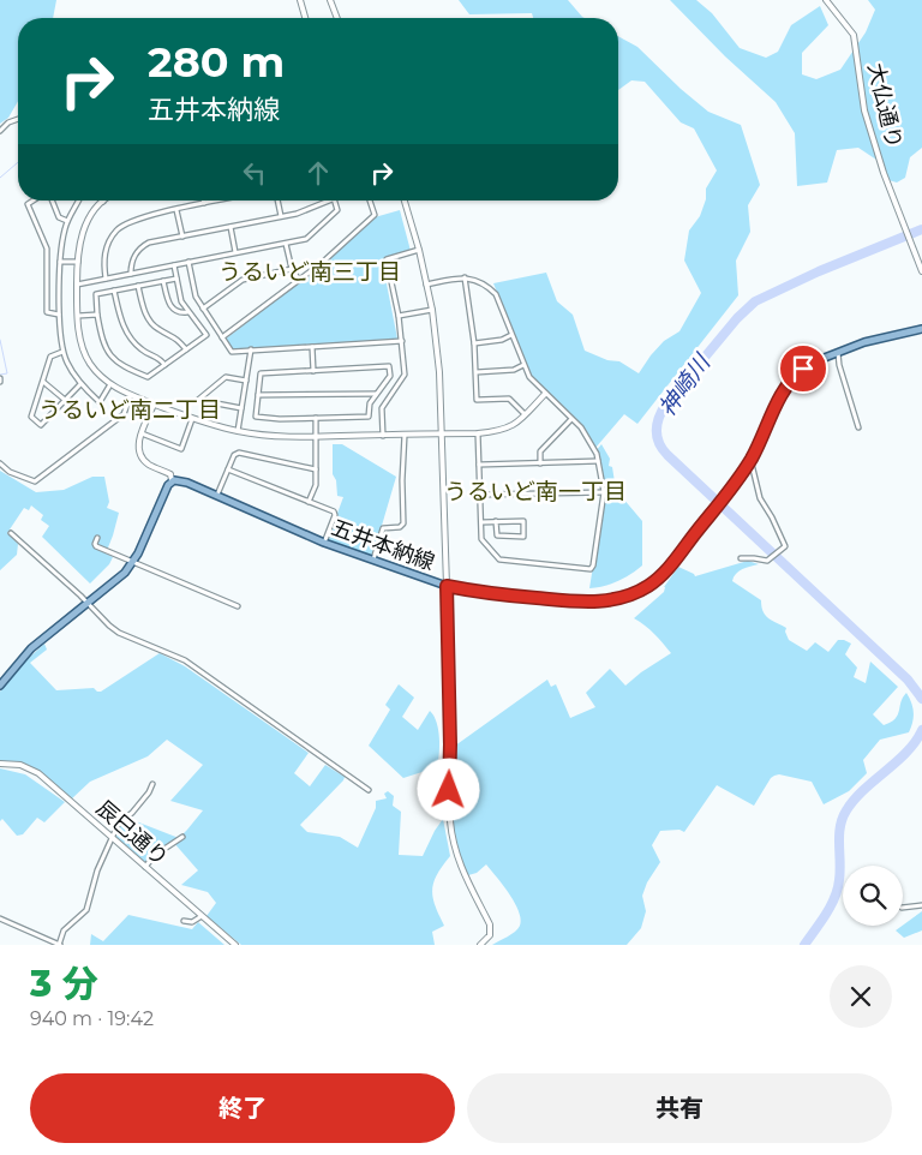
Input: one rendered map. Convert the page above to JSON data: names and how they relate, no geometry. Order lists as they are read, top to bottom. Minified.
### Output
{"streets":{"main road":["五井本納線"],"street":["大仏通り","辰巳通り"]},"districts":["うるいど南三丁目","うるいど南二丁目","うるいど南一丁目"],"water":["神崎川"],"page":{"turn":["280 m","五井本納線"],"heading":["3 分","940 m · 19:42"],"buttons":["終了","共有"]}}
